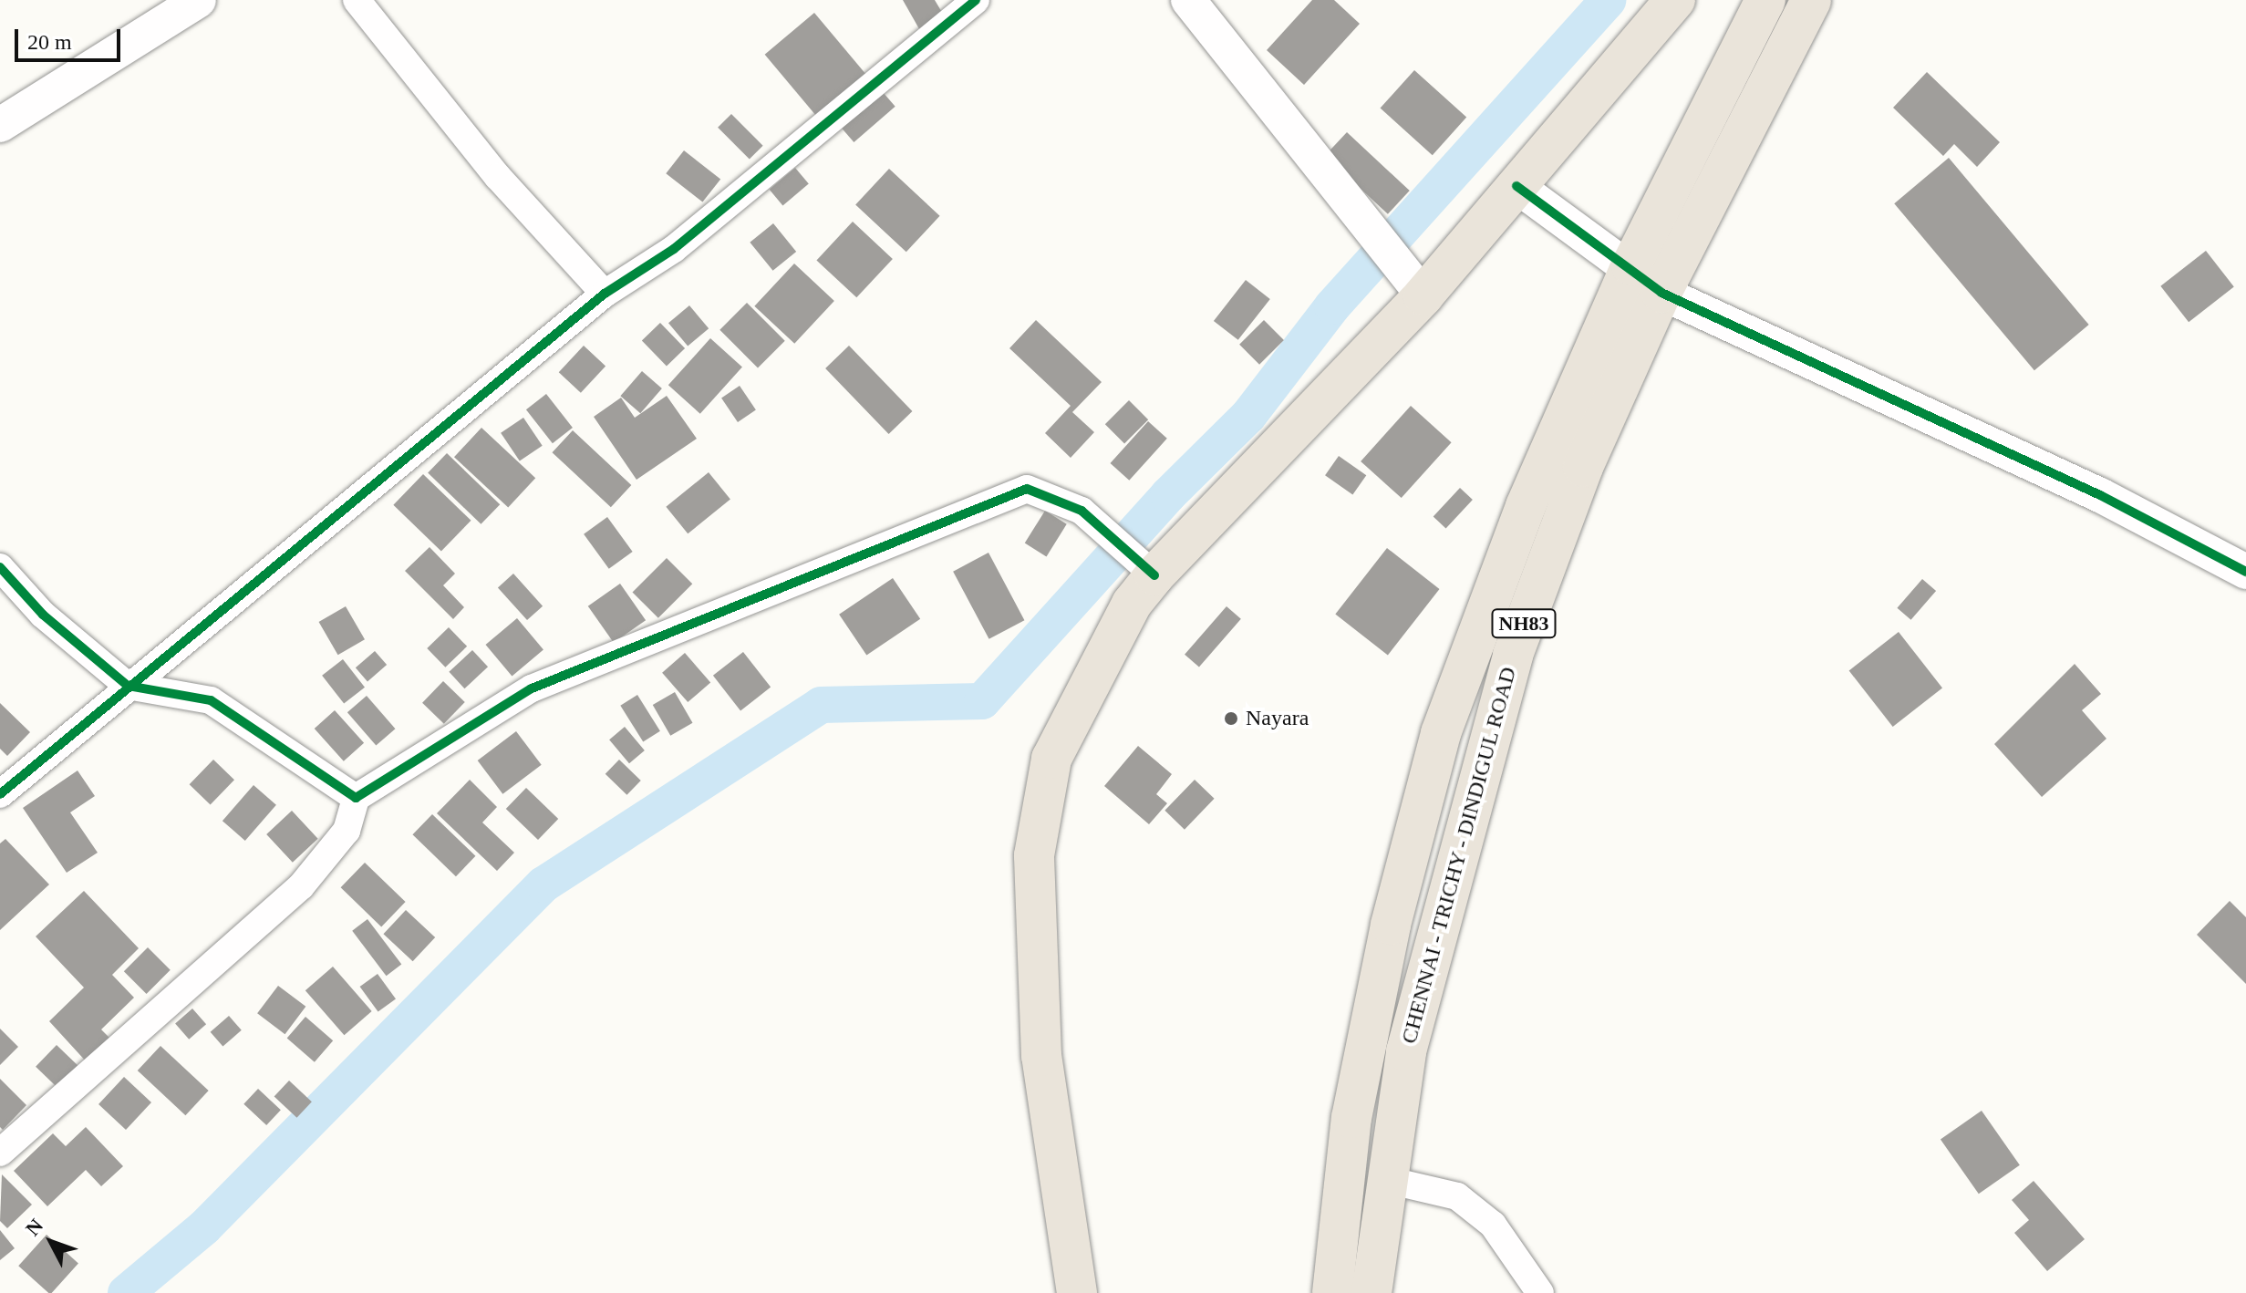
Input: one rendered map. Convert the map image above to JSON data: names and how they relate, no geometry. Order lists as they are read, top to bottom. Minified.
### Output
{"streets":{"highway":["NH83","CHENNAI - TRICHY - DINDIGUL ROAD"]},"places":["Nayara"],"scale_bar":"20 m","north":"top left"}
